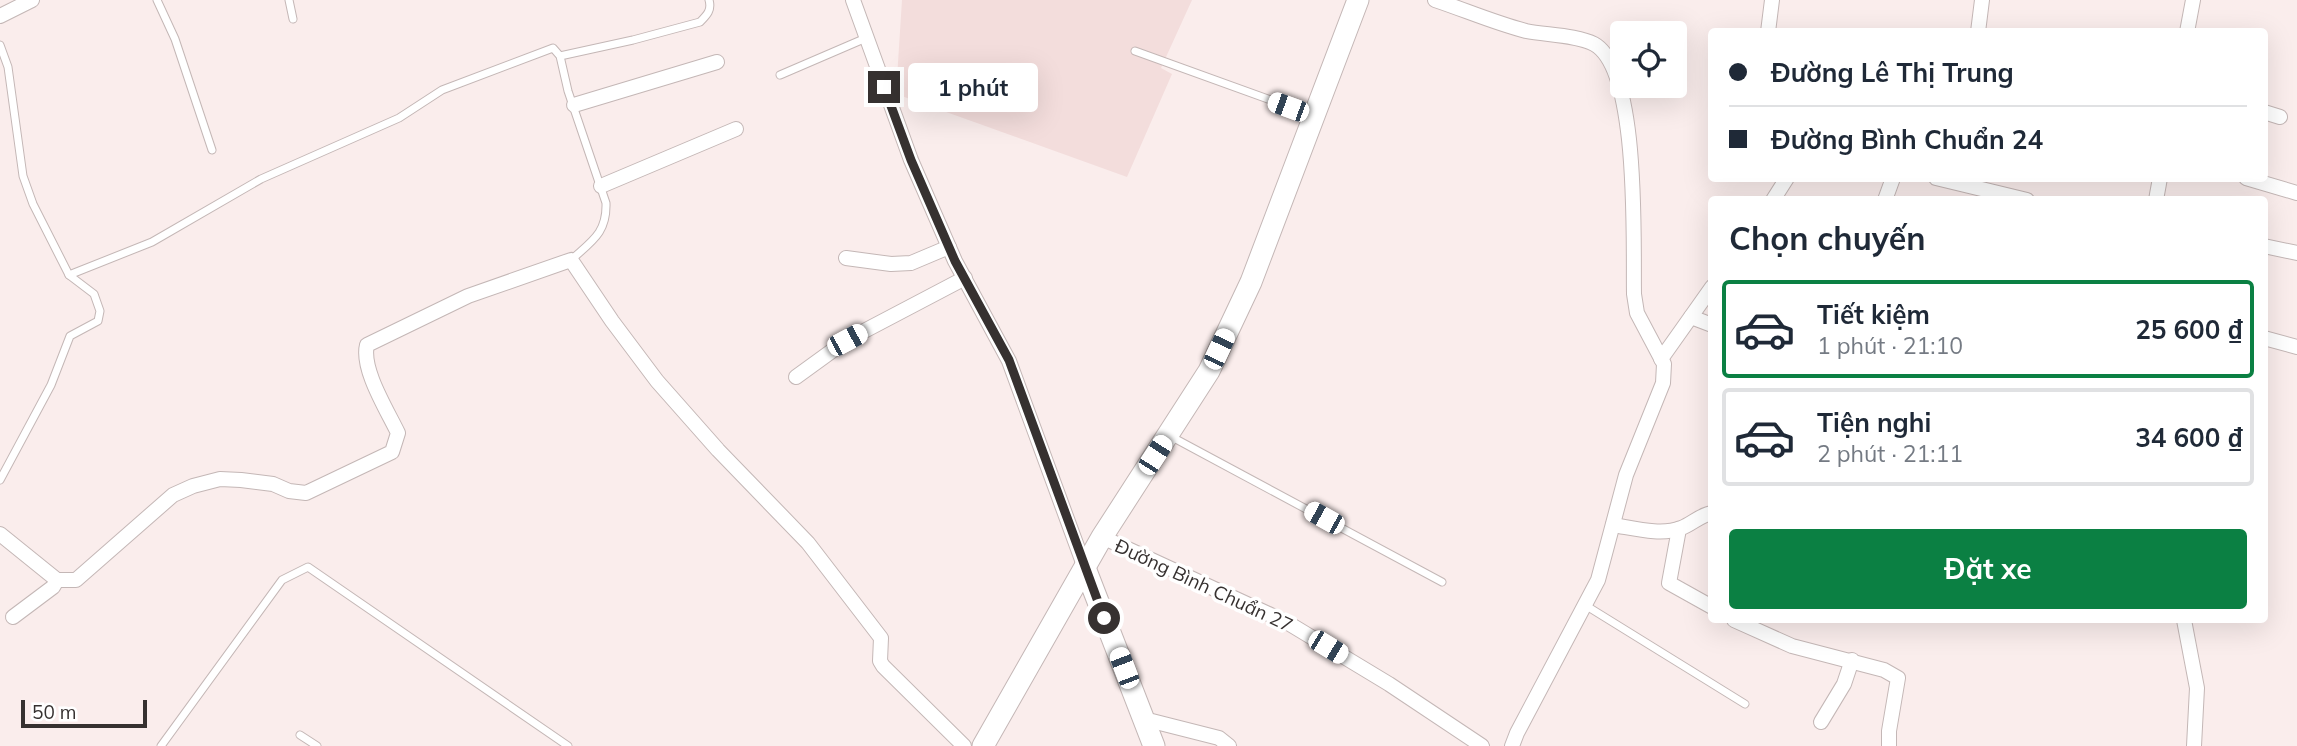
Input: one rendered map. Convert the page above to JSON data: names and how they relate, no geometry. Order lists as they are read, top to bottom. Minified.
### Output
{"streets":{"street":["Đường Bình Chuẩn 27"]},"scale_bar":"50 m","page":{"banner":["Đường Lê Thị Trung","Đường Bình Chuẩn 24"],"bubble":"1 phút","heading":"Chọn chuyến","list":[{"name":"Tiết kiệm","note":"1 phút · 21:10","value":"25 600 ₫"},{"name":"Tiện nghi","note":"2 phút · 21:11","value":"34 600 ₫"}],"buttons":"Đặt xe","scale":"50 m"}}
